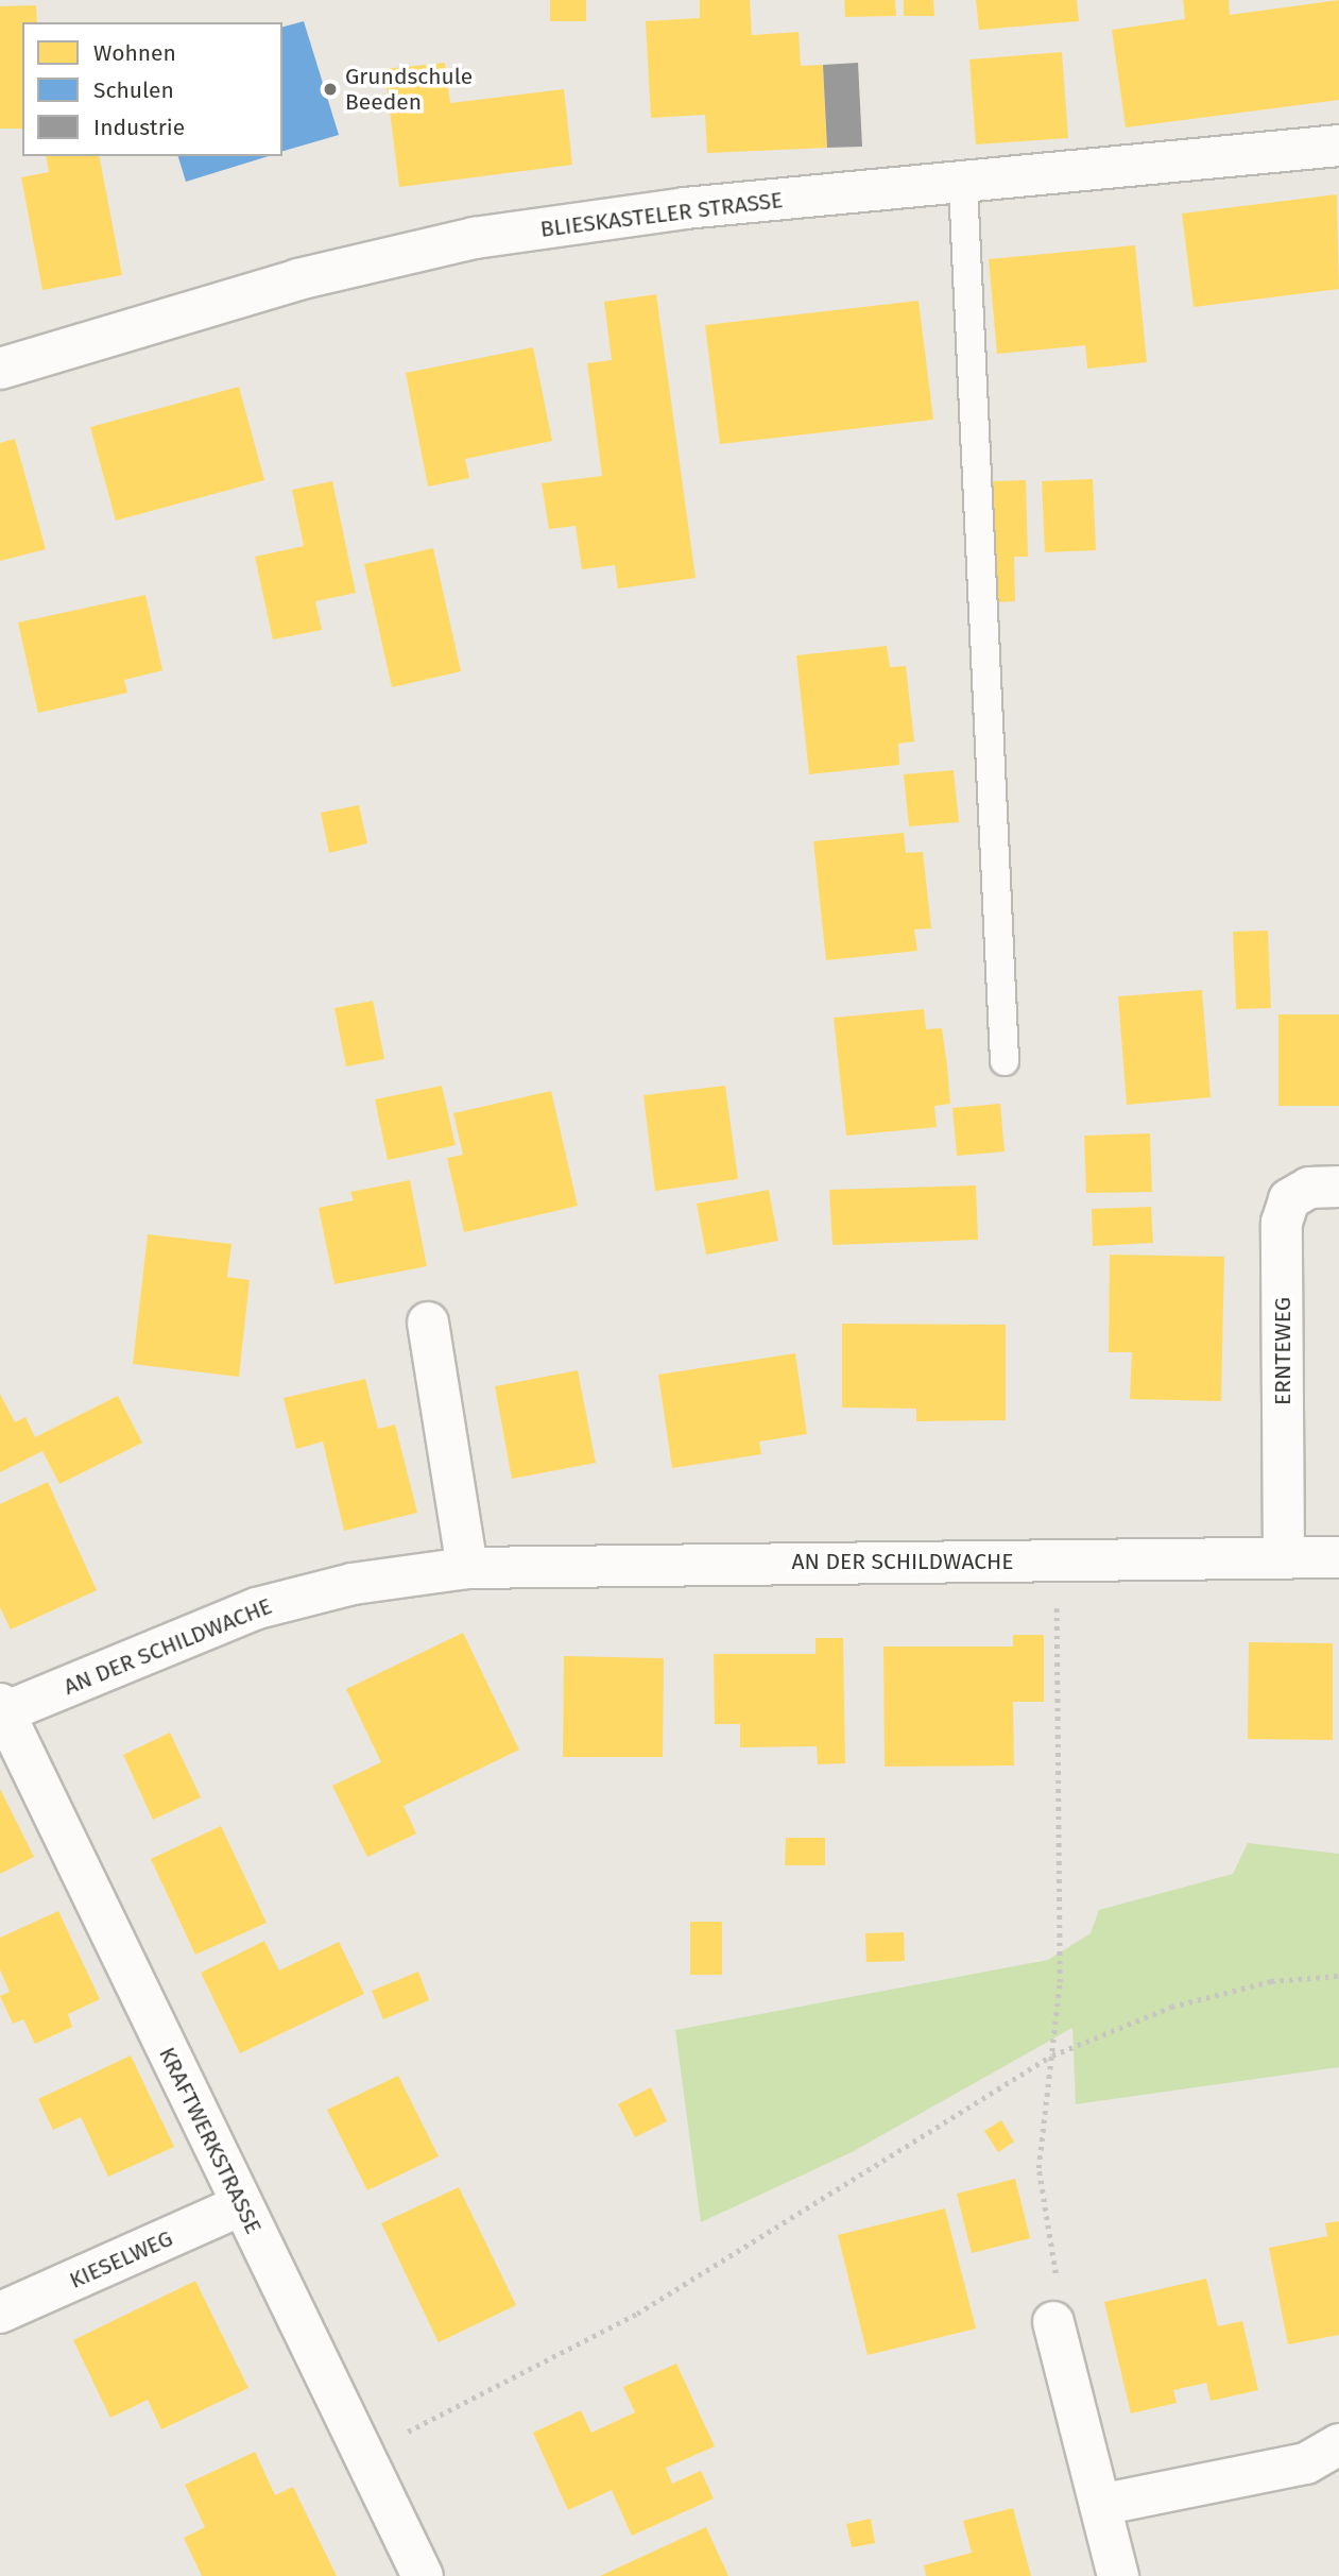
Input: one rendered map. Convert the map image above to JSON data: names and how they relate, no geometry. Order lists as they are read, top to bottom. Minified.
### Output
{"streets":{"street":["BLIESKASTELER STRASSE","ERNTEWEG","AN DER SCHILDWACHE","KRAFTWERKSTRASSE","KIESELWEG"]},"crossings":[["ERNTEWEG","AN DER SCHILDWACHE"],["AN DER SCHILDWACHE","KRAFTWERKSTRASSE"],["KRAFTWERKSTRASSE","KIESELWEG"]],"places":["Grundschule Beeden"],"legend":["Wohnen","Schulen","Industrie"]}
